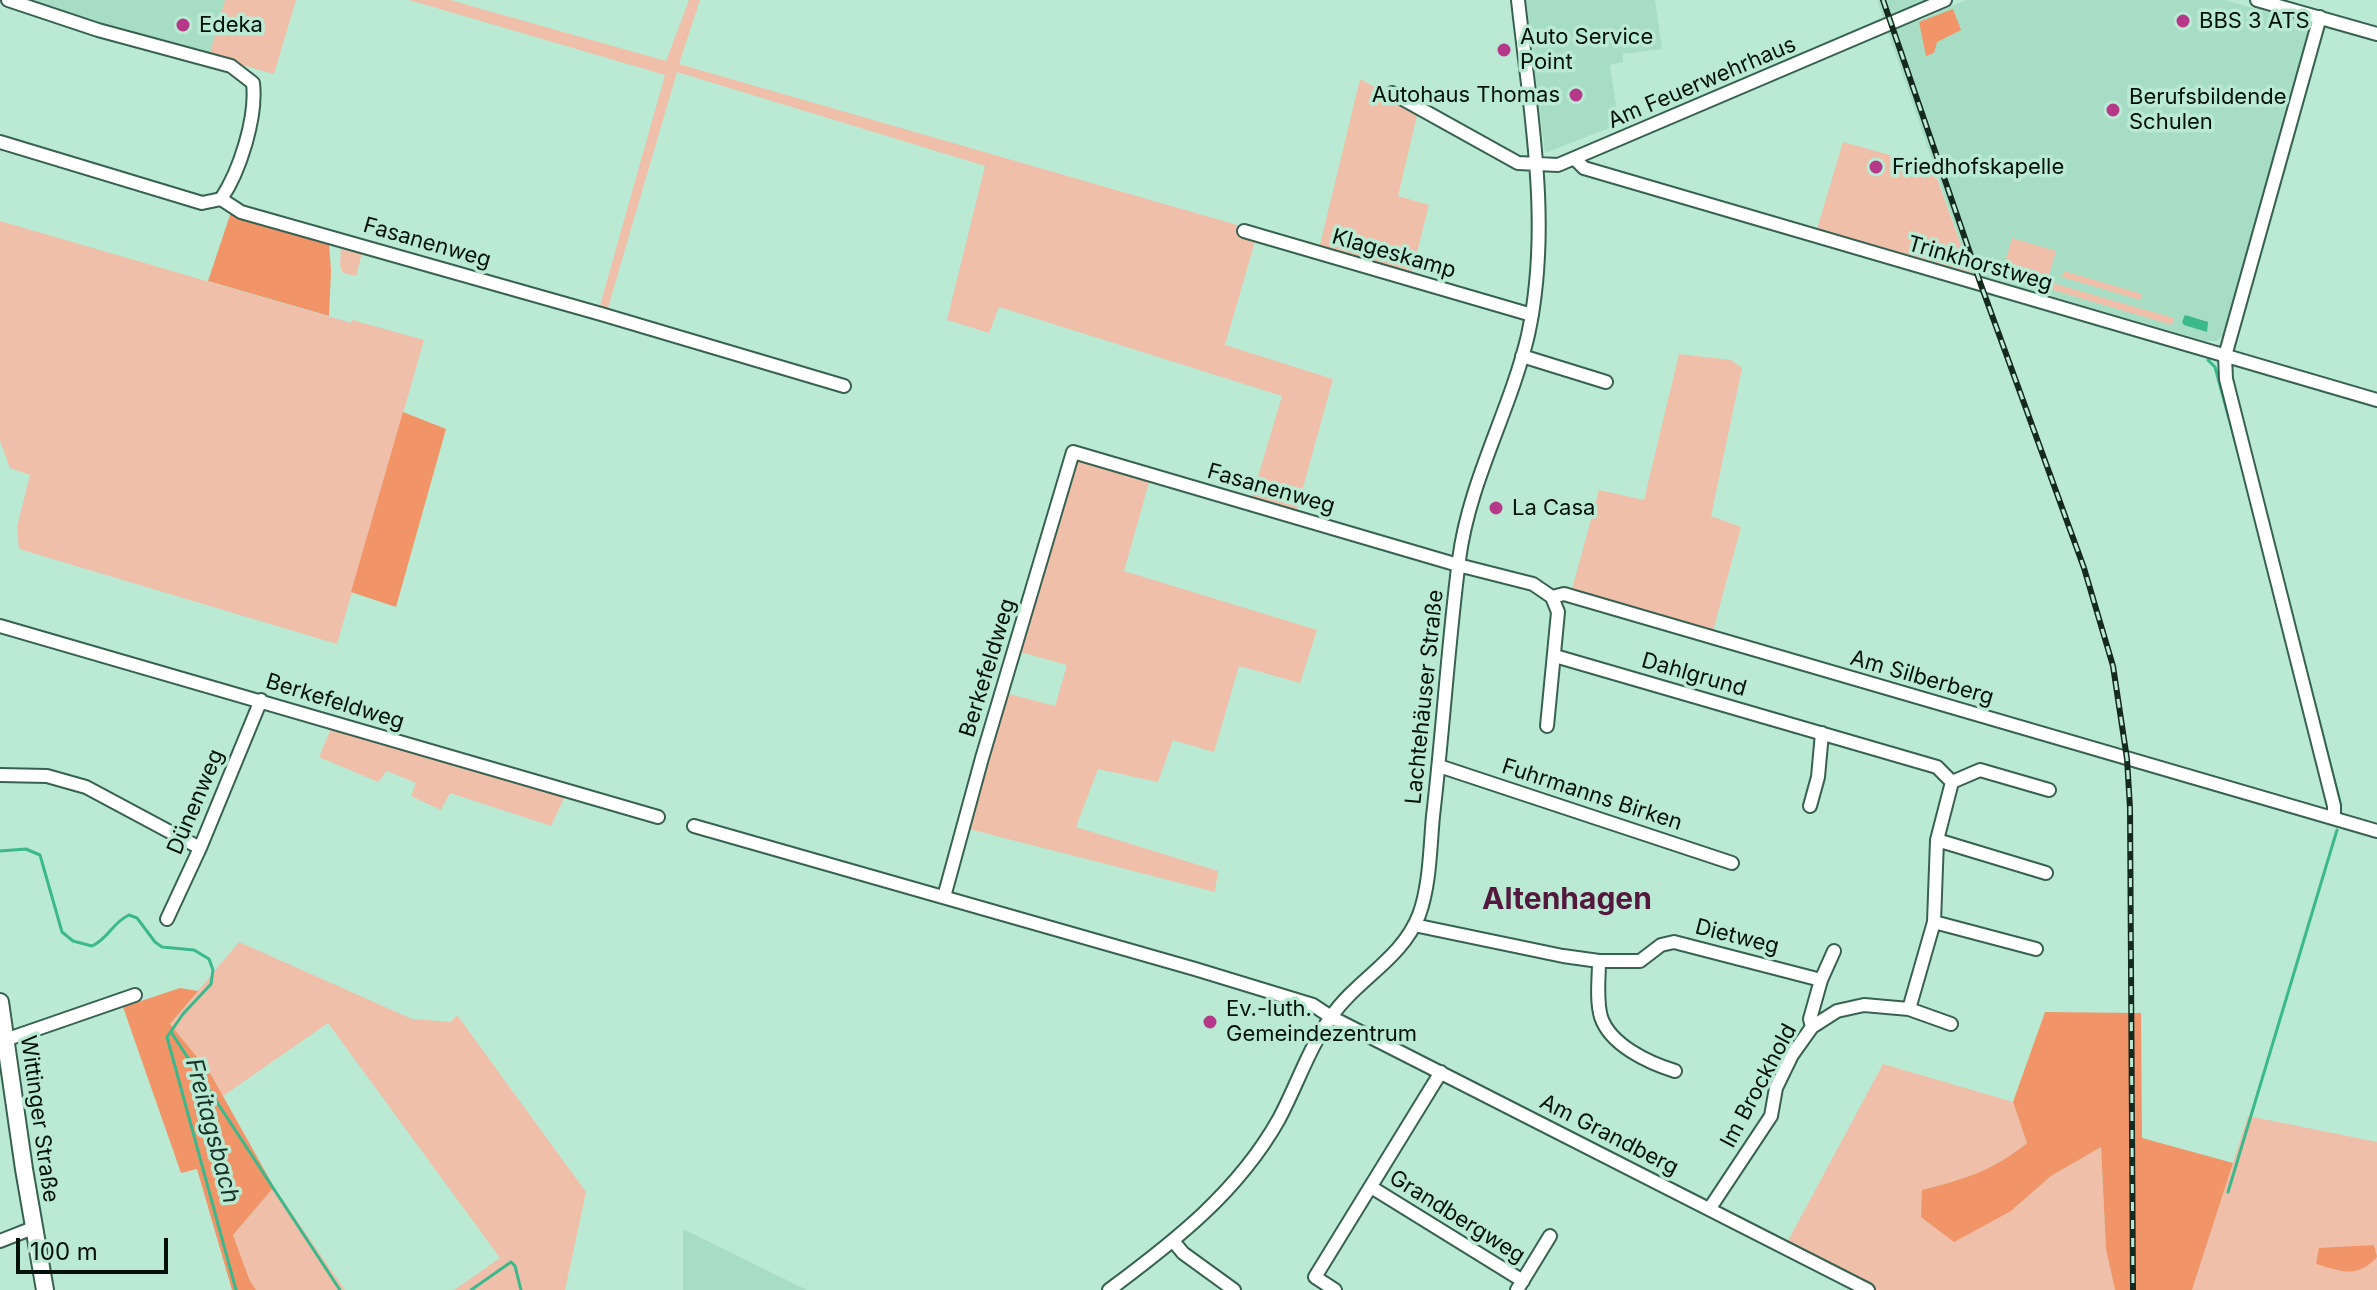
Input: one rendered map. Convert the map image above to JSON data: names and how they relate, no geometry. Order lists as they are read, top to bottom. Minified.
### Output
{"streets":{"main road":["Wittinger Straße"],"street":["Am Feuerwehrhaus","Fasanenweg","Klageskamp","Trinkhorstweg","Berkefeldweg","Dahlgrund","Am Silberberg","Lachtehäuser Straße","Fuhrmanns Birken","Dünenweg","Dietweg","Im Brockhold","Am Grandberg","Grandbergweg"]},"crossings":[["Am Feuerwehrhaus","Trinkhorstweg"],["Am Feuerwehrhaus","Lachtehäuser Straße"],["Fasanenweg","Berkefeldweg"],["Fasanenweg","Am Silberberg"],["Fasanenweg","Lachtehäuser Straße"],["Klageskamp","Lachtehäuser Straße"],["Berkefeldweg","Dünenweg"],["Am Silberberg","Lachtehäuser Straße"],["Lachtehäuser Straße","Fuhrmanns Birken"],["Lachtehäuser Straße","Dietweg"],["Lachtehäuser Straße","Am Grandberg"],["Im Brockhold","Am Grandberg"],["Am Grandberg","Grandbergweg"]],"districts":["Altenhagen"],"water":["Freitagsbach"],"places":["BBS 3 ATS","Edeka","Auto Service Point","Autohaus Thomas","Berufsbildende Schulen","Friedhofskapelle","La Casa","Ev.-luth. Gemeindezentrum"],"scale_bar":"100 m"}
